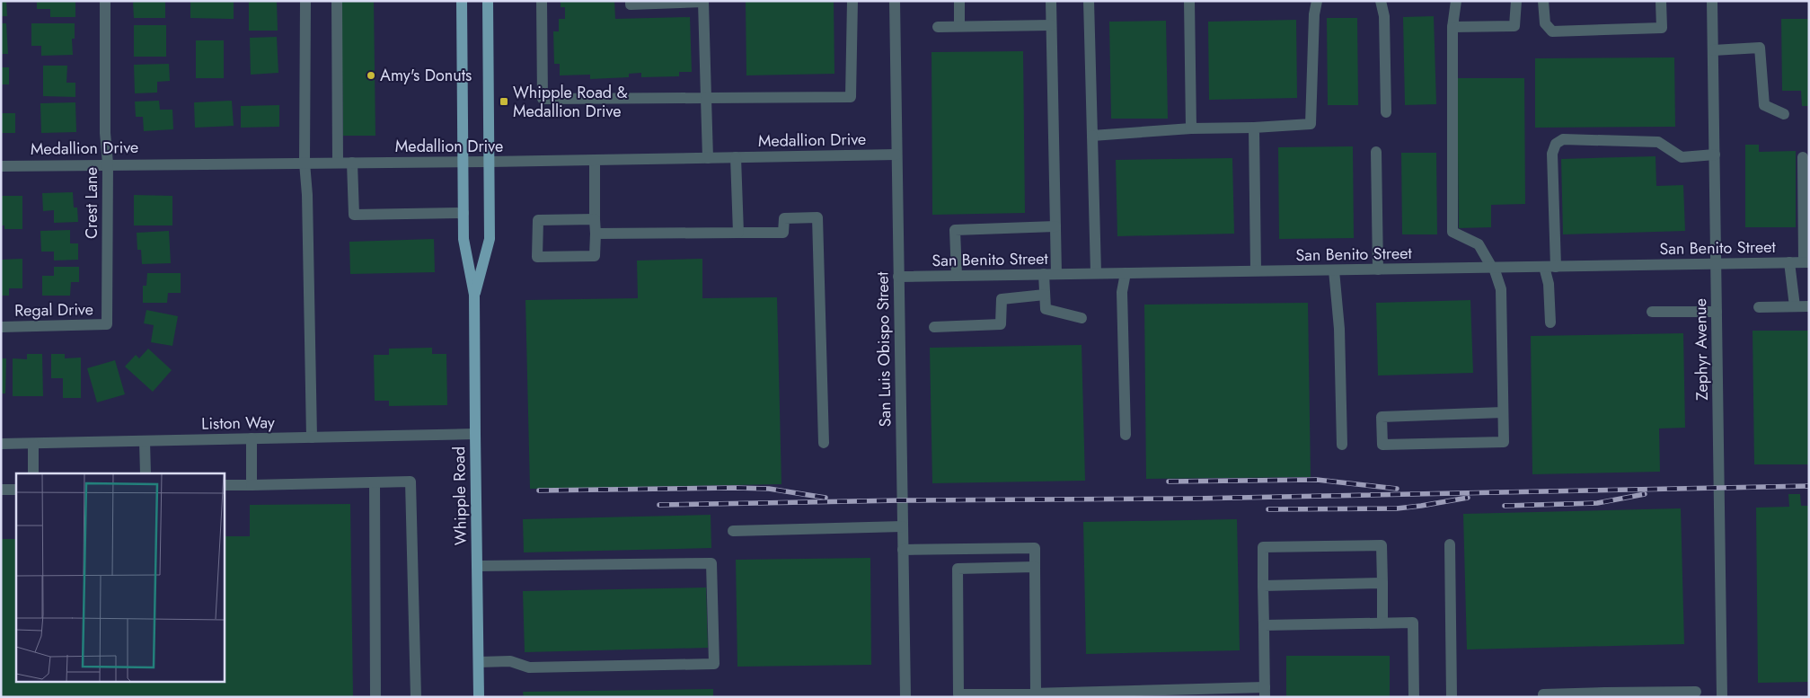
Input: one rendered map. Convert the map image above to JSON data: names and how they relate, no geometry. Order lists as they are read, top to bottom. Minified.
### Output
{"streets":{"main road":["Whipple Road"],"street":["Medallion Drive","Crest Lane","San Benito Street","Regal Drive","San Luis Obispo Street","Zephyr Avenue","Liston Way"]},"crossings":[["Medallion Drive","Crest Lane"],["Medallion Drive","San Luis Obispo Street"],["Medallion Drive","Whipple Road"],["Crest Lane","Regal Drive"],["San Benito Street","San Luis Obispo Street"],["San Benito Street","Zephyr Avenue"],["Liston Way","Whipple Road"]],"places":{"other":["Amy's Donuts"],"transit":["Whipple Road & Medallion Drive"]}}
